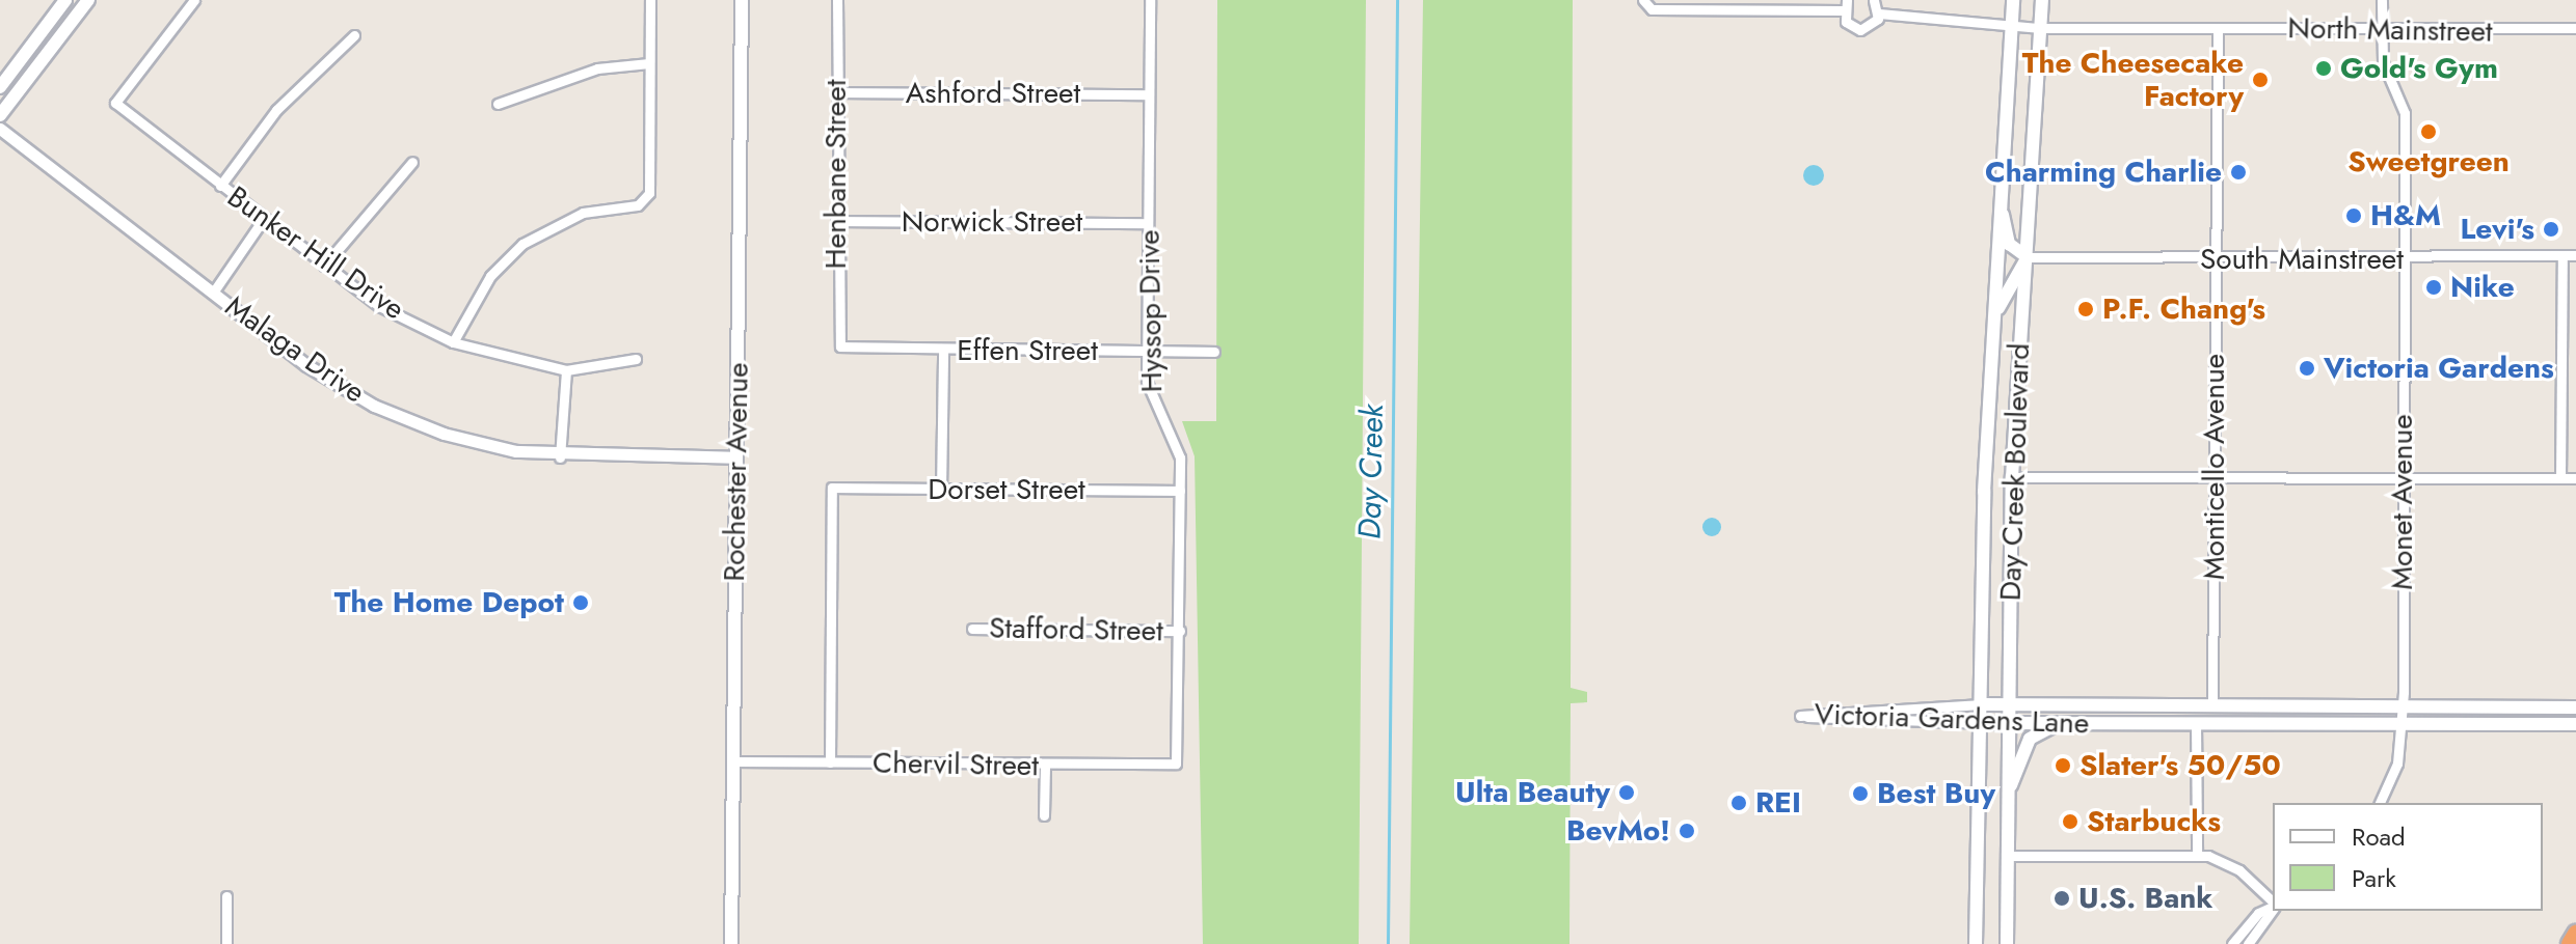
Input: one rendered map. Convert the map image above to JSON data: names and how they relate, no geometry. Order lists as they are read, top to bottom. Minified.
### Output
{"streets":{"main road":["Rochester Avenue","Day Creek Boulevard","Victoria Gardens Lane"],"street":["North Mainstreet","Ashford Street","Henbane Street","Norwick Street","Bunker Hill Drive","South Mainstreet","Hyssop Drive","Malaga Drive","Effen Street","Monticello Avenue","Dorset Street","Monet Avenue","Stafford Street","Chervil Street"]},"crossings":[["North Mainstreet","Monticello Avenue"],["North Mainstreet","Day Creek Boulevard"],["North Mainstreet","Monet Avenue"],["Ashford Street","Henbane Street"],["Ashford Street","Hyssop Drive"],["Henbane Street","Norwick Street"],["Henbane Street","Effen Street"],["Norwick Street","Hyssop Drive"],["South Mainstreet","Monticello Avenue"],["South Mainstreet","Day Creek Boulevard"],["South Mainstreet","Monet Avenue"],["Hyssop Drive","Effen Street"],["Hyssop Drive","Dorset Street"],["Hyssop Drive","Stafford Street"],["Hyssop Drive","Chervil Street"],["Malaga Drive","Rochester Avenue"],["Monticello Avenue","Victoria Gardens Lane"],["Rochester Avenue","Chervil Street"],["Day Creek Boulevard","Victoria Gardens Lane"],["Dorset Street","Chervil Street"],["Monet Avenue","Victoria Gardens Lane"]],"water":["Day Creek"],"places":["Gold's Gym","The Cheesecake Factory","Sweetgreen","Charming Charlie","H&M","Levi's","Nike","P.F. Chang's","Victoria Gardens","The Home Depot","Slater's 50/50","Ulta Beauty","Best Buy","REI","Starbucks","BevMo!","U.S. Bank"],"legend":["Road","Park"]}
